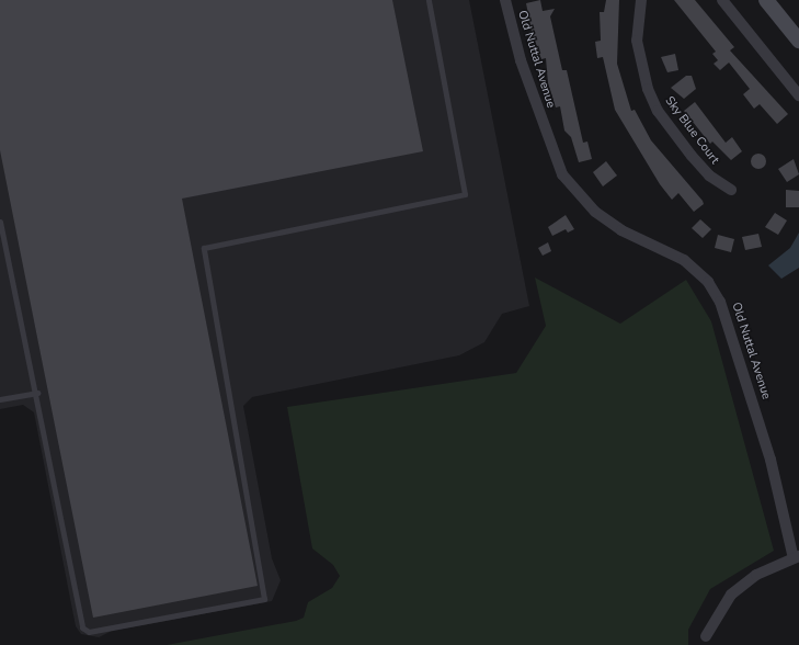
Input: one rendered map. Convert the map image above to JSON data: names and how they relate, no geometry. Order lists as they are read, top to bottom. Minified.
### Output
{"streets":{"street":["Old Nuttal Avenue","Sky Blue Court"]}}
